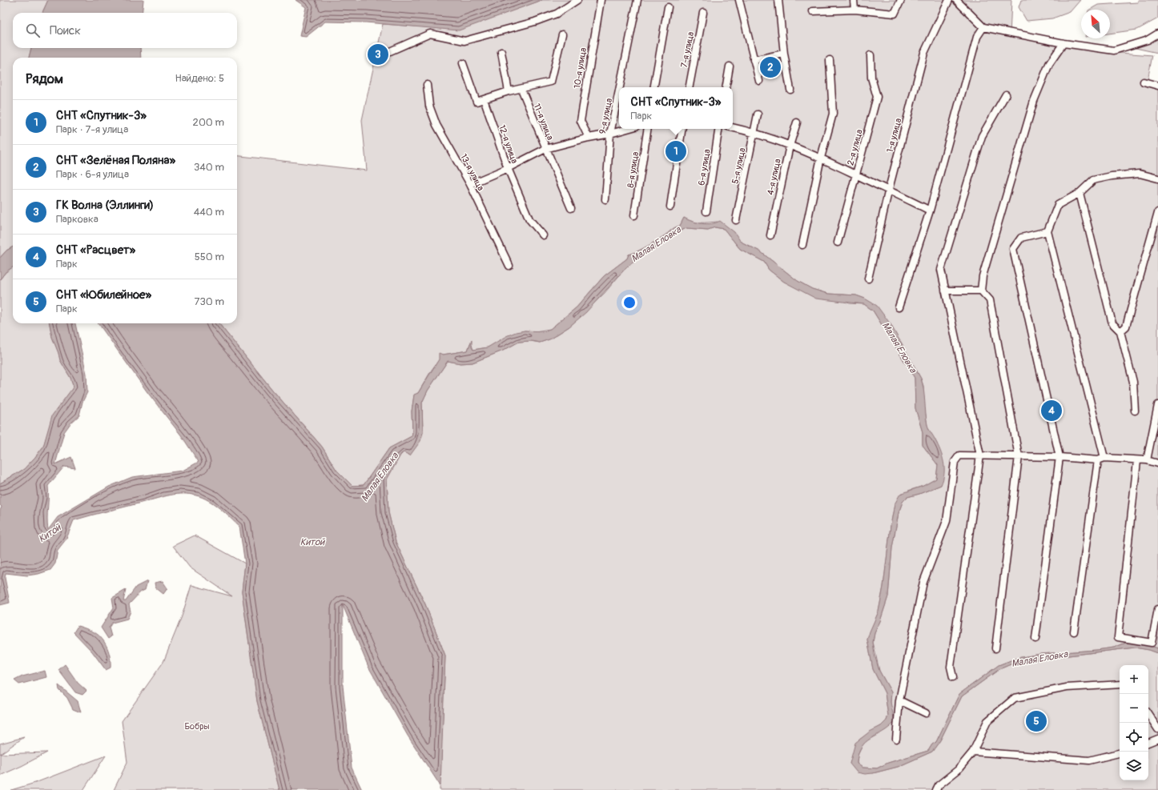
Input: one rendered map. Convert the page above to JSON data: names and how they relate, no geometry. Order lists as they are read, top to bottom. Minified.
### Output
{"streets":{"street":["7-я улица","10-я улица","9-я улица","11-я улица","1-я улица","12-я улица","2-я улица","5-я улица","6-я улица","8-я улица","13-я улица","4-я улица"]},"water":["Малая Еловка","Китой"],"parks":["Бобры"],"north":"top left","page":{"search":"Поиск","pins":["3","2","1","4","5"],"heading":["Рядом","Найдено: 5"],"popup":["СНТ «Спутник-3»","Парк"],"list":[{"mark":"1","name":"СНТ «Спутник-3»","note":"Парк · 7-я улица","value":"200 m"},{"mark":"2","name":"СНТ «Зелёная Поляна»","note":"Парк · 6-я улица","value":"340 m"},{"mark":"3","name":"ГК Волна (Эллинги)","note":"Парковка","value":"440 m"},{"mark":"4","name":"СНТ «Расцвет»","note":"Парк","value":"550 m"},{"mark":"5","name":"СНТ «Юбилейное»","note":"Парк","value":"730 m"}],"map_buttons":["+","−"]}}
